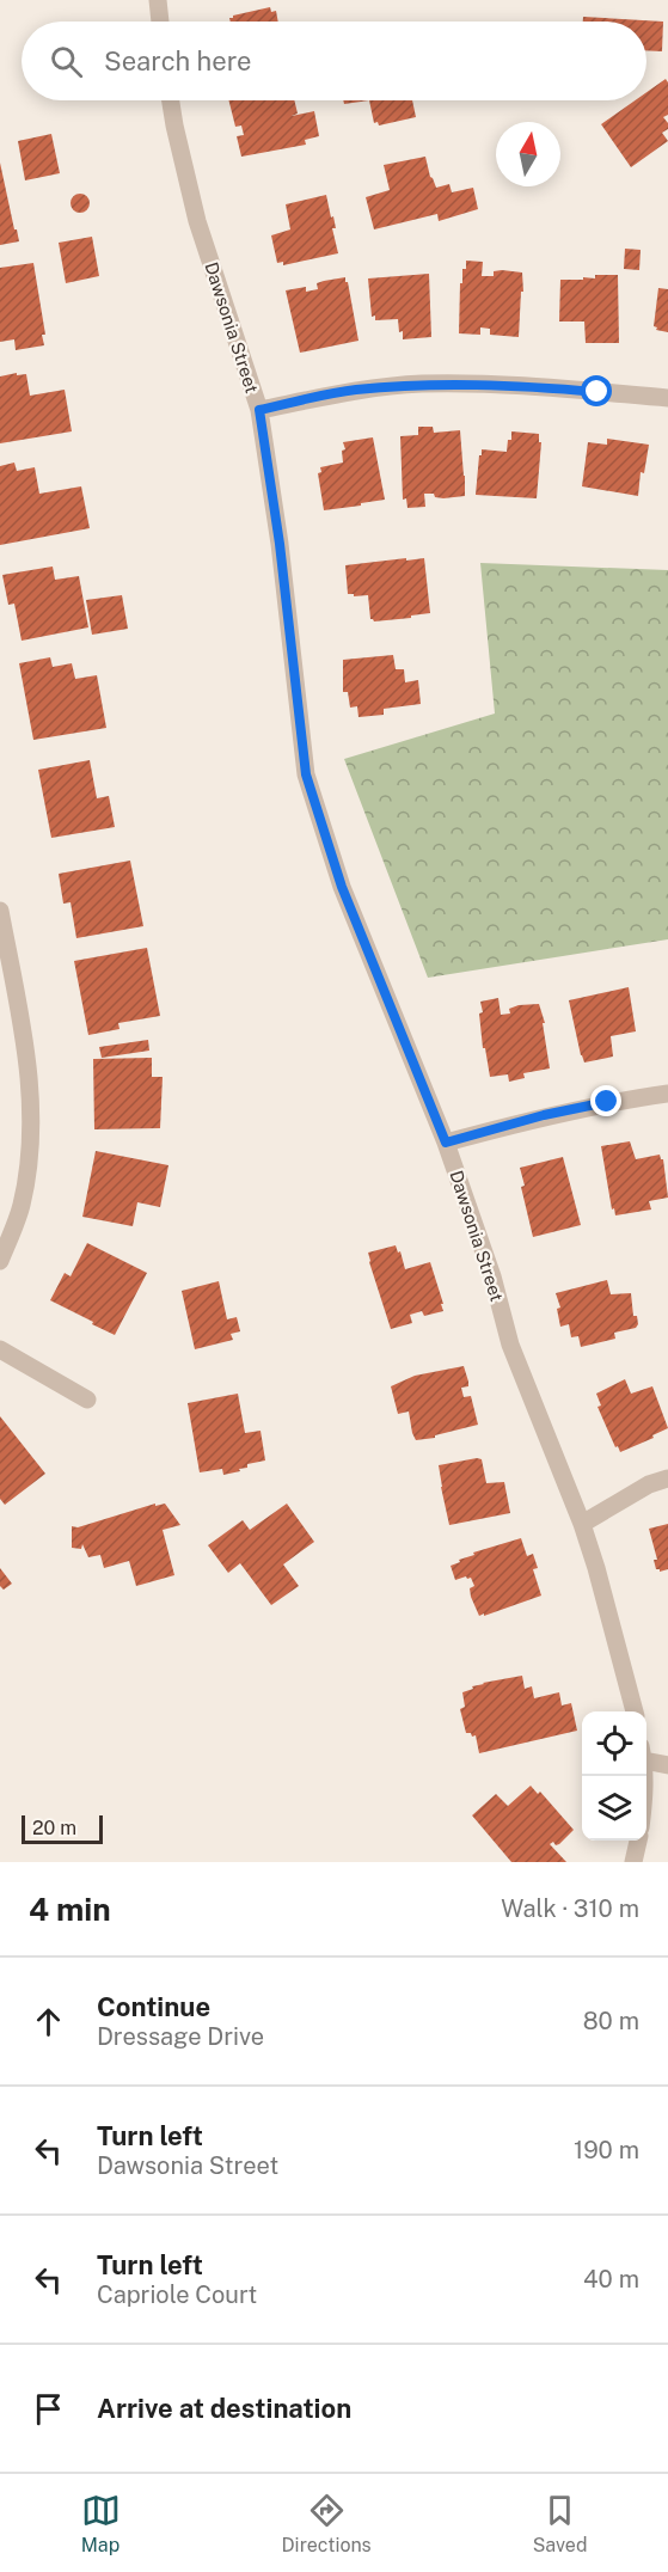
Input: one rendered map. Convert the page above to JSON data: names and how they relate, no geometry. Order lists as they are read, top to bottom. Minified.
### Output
{"streets":{"street":["Dawsonia Street"]},"scale_bar":"20 m","north":"top","page":{"search":"Search here","scale":"20 m","heading":["4 min","Walk · 310 m"],"list":[["Continue","Dressage Drive","80 m"],["Turn left","Dawsonia Street","190 m"],["Turn left","Capriole Court","40 m"],"Arrive at destination"],"nav":["Map","Directions","Saved"]}}
